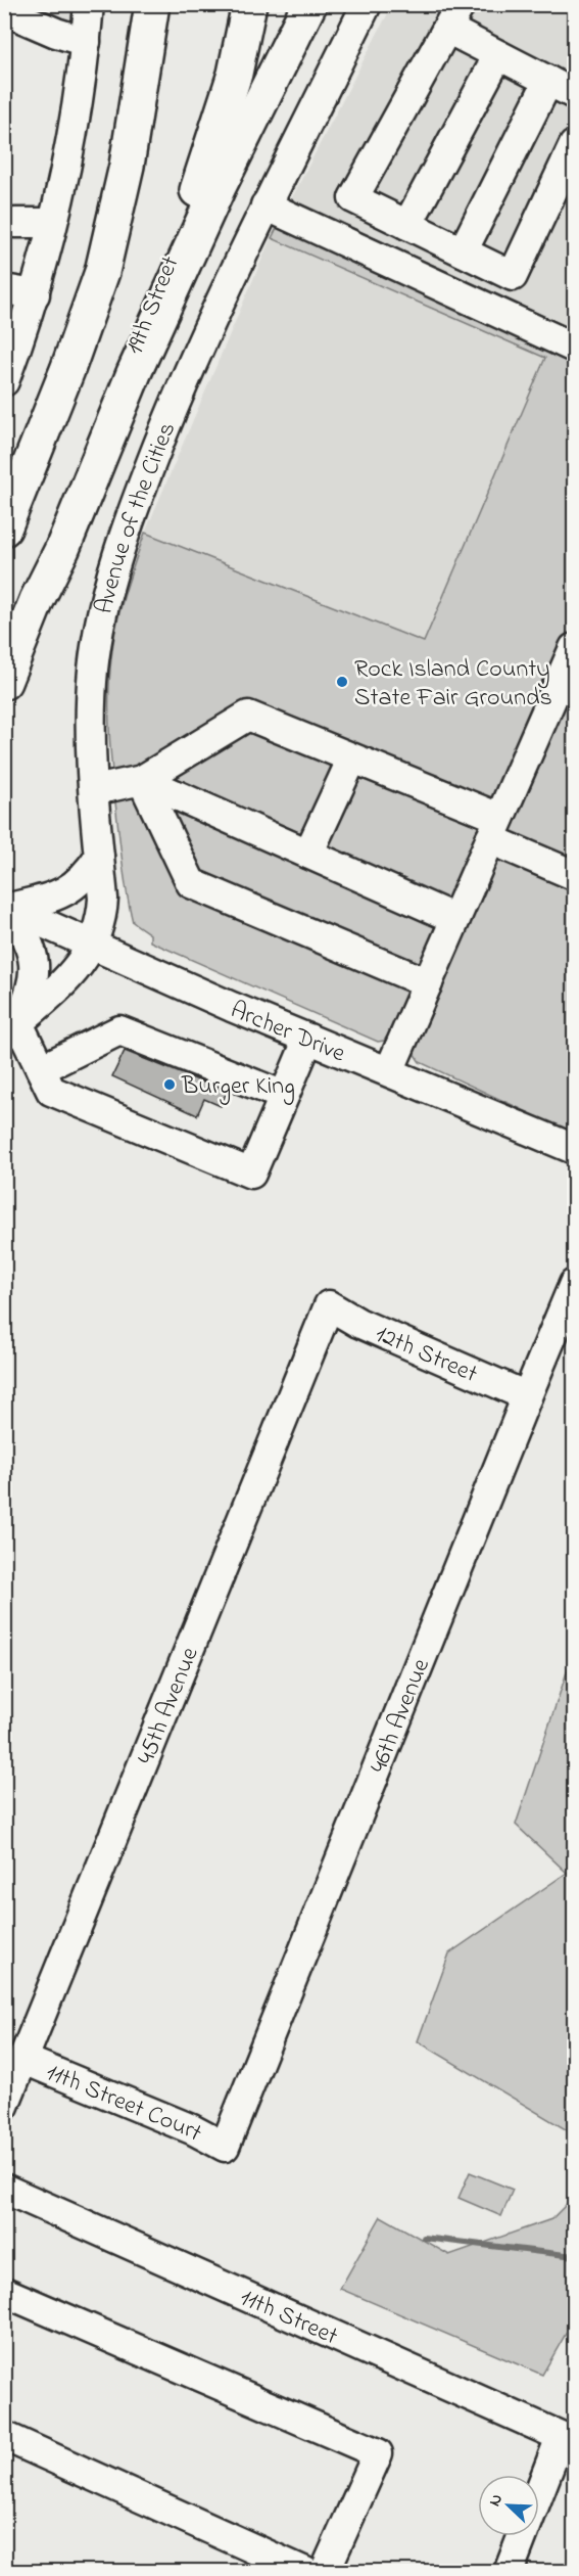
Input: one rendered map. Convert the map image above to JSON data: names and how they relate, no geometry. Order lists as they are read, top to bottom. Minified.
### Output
{"streets":{"main road":["19th Street","Avenue of the Cities"],"street":["Archer Drive","12th Street","45th Avenue","46th Avenue","11th Street Court","11th Street"]},"crossings":[["19th Street","Avenue of the Cities"],["Avenue of the Cities","Archer Drive"],["12th Street","45th Avenue"],["12th Street","46th Avenue"],["45th Avenue","11th Street Court"],["46th Avenue","11th Street Court"]],"places":["Rock Island County State Fair Grounds","Burger King"],"north":"top left"}
